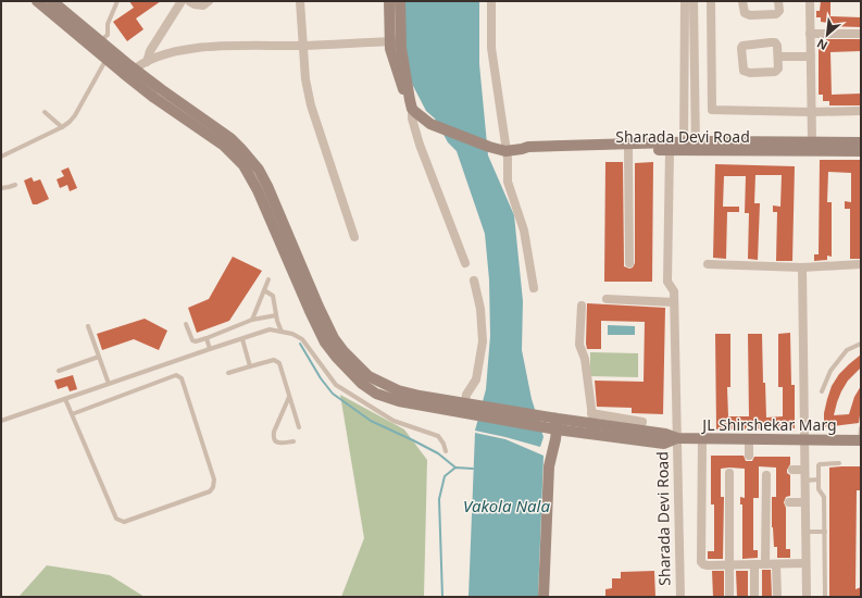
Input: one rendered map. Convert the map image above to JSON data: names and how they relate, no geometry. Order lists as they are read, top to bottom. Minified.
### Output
{"streets":{"street":["Sharada Devi Road","JL Shirshekar Marg"]},"crossings":[["Sharada Devi Road","JL Shirshekar Marg"]],"water":["Vakola Nala"],"north":"bottom left"}
